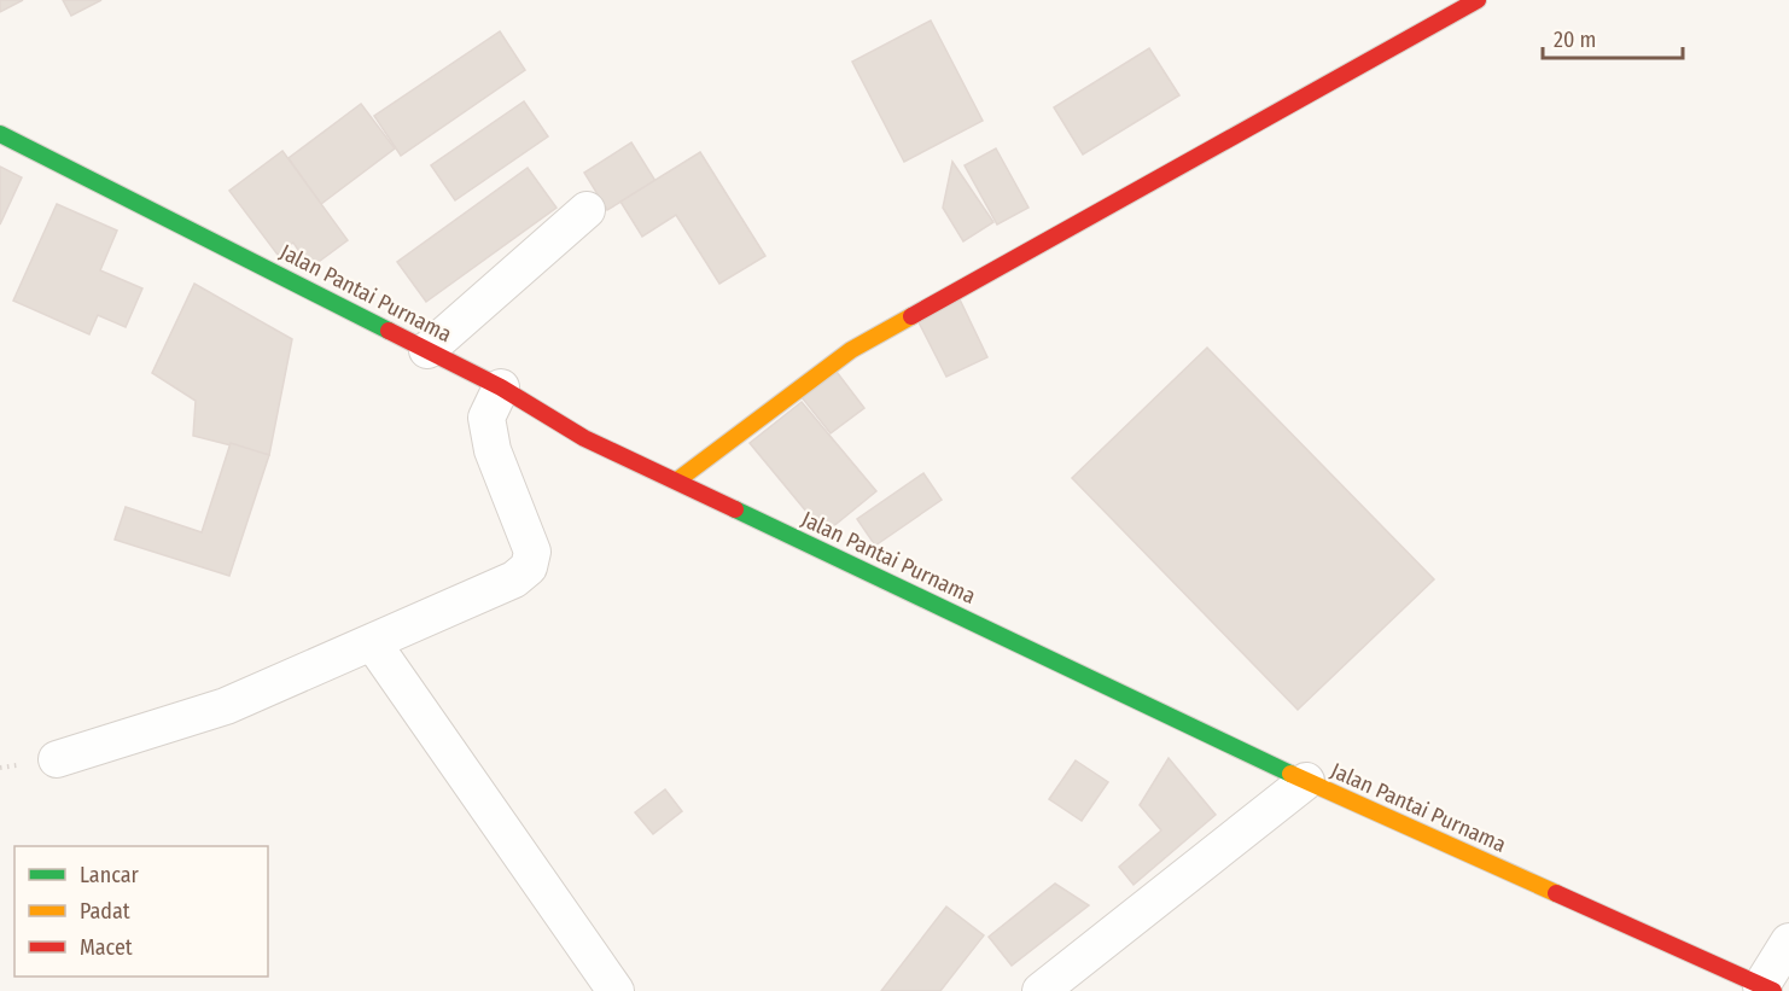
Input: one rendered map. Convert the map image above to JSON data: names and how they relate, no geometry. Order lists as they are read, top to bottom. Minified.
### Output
{"streets":{"street":["Jalan Pantai Purnama"]},"legend":["Lancar","Padat","Macet"],"scale_bar":"20 m"}
